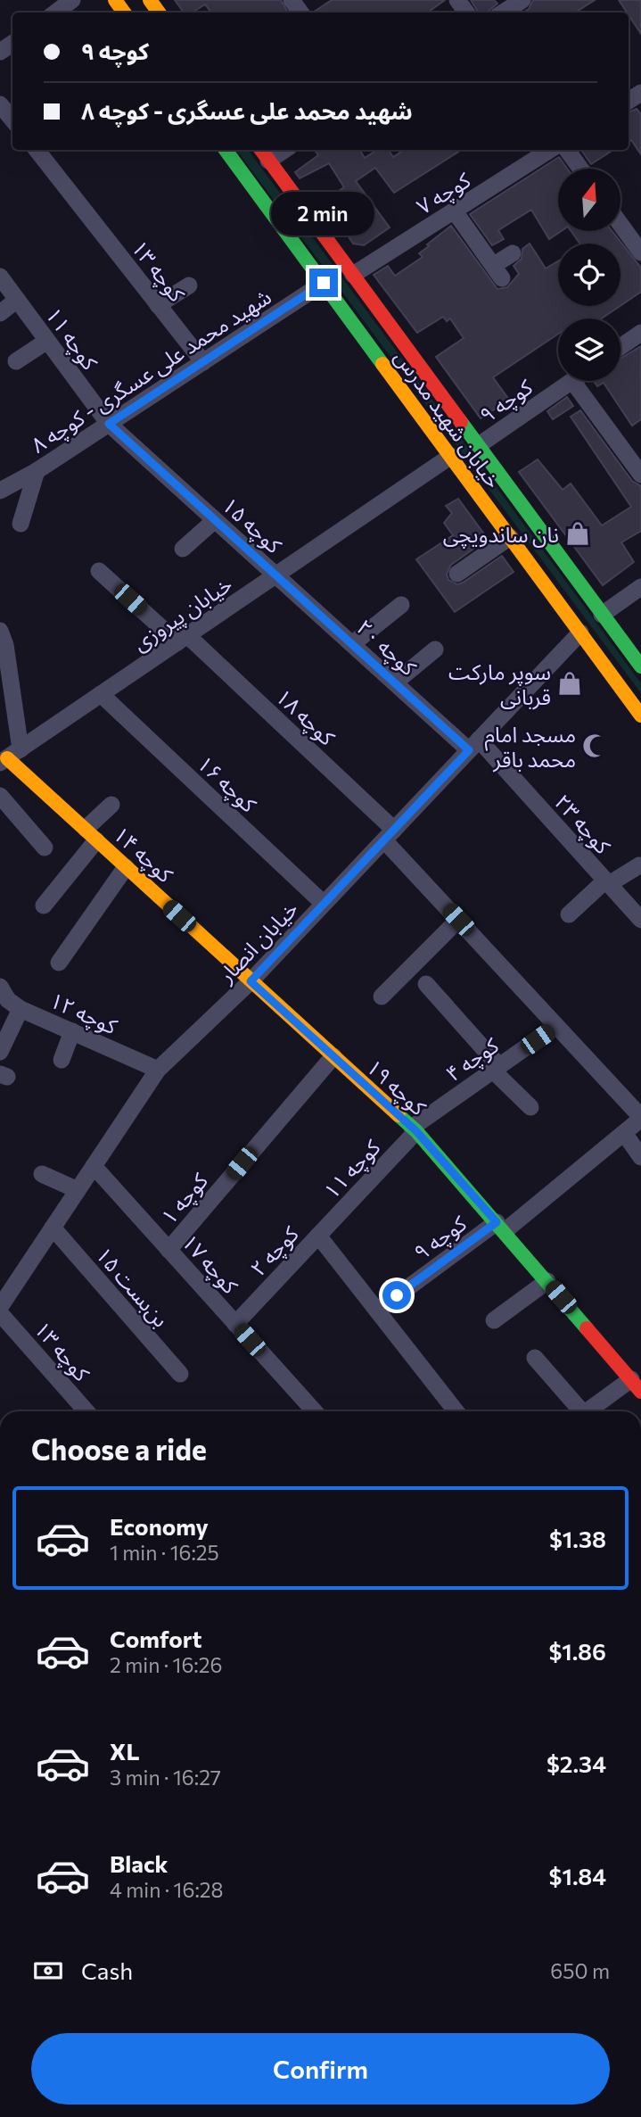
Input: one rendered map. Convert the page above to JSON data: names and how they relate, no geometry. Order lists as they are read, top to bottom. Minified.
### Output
{"streets":{"main road":["خیابان شهید مدرس","کوچه ۱۴","کوچه ۱۹"],"street":["کوچه ۷","کوچه ۱۳","کوچه ۱۱","شهید محمد علی عسگری - کوچه ۸","کوچه ۹","کوچه ۱۵","خیابان پیروزی","کوچه ۲۰","کوچه ۱۸","کوچه ۱۶","کوچه ۲۳","خیابان انصار","کوچه ۱۲","کوچه ۴","کوچه ۱","کوچه ۲","کوچه ۱۷","بن‌بست ۱۵"]},"crossings":[["کوچه ۷","خیابان شهید مدرس"],["کوچه ۱۳","شهید محمد علی عسگری - کوچه ۸"],["کوچه ۱۱","شهید محمد علی عسگری - کوچه ۸"],["کوچه ۱۱","کوچه ۱۵"],["کوچه ۱۱","کوچه ۴"],["کوچه ۱۱","کوچه ۱۹"],["کوچه ۱۱","کوچه ۲"],["شهید محمد علی عسگری - کوچه ۸","خیابان شهید مدرس"],["شهید محمد علی عسگری - کوچه ۸","کوچه ۱۵"],["کوچه ۹","خیابان شهید مدرس"],["کوچه ۹","کوچه ۱۹"],["خیابان شهید مدرس","خیابان پیروزی"],["خیابان شهید مدرس","خیابان انصار"],["کوچه ۱۵","خیابان پیروزی"],["کوچه ۱۵","کوچه ۲۰"],["خیابان پیروزی","کوچه ۲۰"],["خیابان پیروزی","کوچه ۱۸"],["خیابان پیروزی","کوچه ۱۶"],["خیابان پیروزی","کوچه ۱۴"],["کوچه ۲۰","کوچه ۲۳"],["کوچه ۲۰","خیابان انصار"],["کوچه ۱۸","خیابان انصار"],["کوچه ۱۸","کوچه ۴"],["کوچه ۱۶","خیابان انصار"],["کوچه ۲۳","خیابان انصار"],["کوچه ۱۴","خیابان انصار"],["کوچه ۱۴","کوچه ۱۹"],["خیابان انصار","کوچه ۱۲"],["خیابان انصار","کوچه ۱۹"],["خیابان انصار","کوچه ۱۷"],["خیابان انصار","بن‌بست ۱۵"],["کوچه ۴","کوچه ۱۹"],["کوچه ۱۹","کوچه ۱"],["کوچه ۱","کوچه ۱۷"],["کوچه ۲","کوچه ۱۷"]],"places":{"shop":["نان ساندویچی","سوپر مارکت قربانی"],"mosque":["مسجد امام محمد باقر"]},"north":"top","page":{"banner":["کوچه ۹","شهید محمد علی عسگری - کوچه ۸"],"bubble":"2 min","heading":"Choose a ride","list":[{"name":"Economy","note":"1 min · 16:25","value":"$1.38"},{"name":"Comfort","note":"2 min · 16:26","value":"$1.86"},{"name":"XL","note":"3 min · 16:27","value":"$2.34"},{"name":"Black","note":"4 min · 16:28","value":"$1.84"}],"pay":["Cash","650 m"],"buttons":"Confirm"}}
